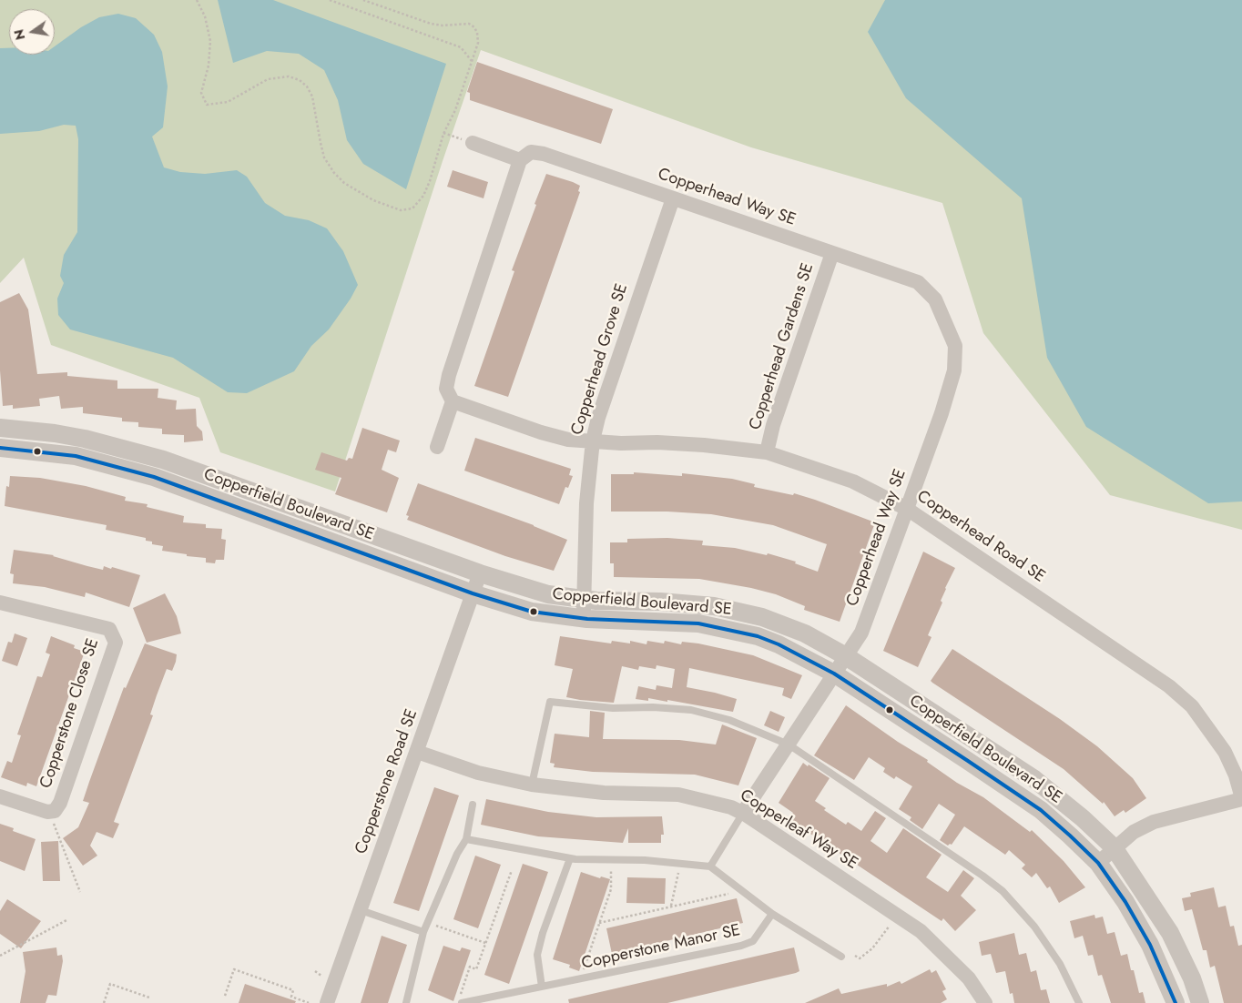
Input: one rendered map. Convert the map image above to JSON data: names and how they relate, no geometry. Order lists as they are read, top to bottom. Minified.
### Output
{"streets":{"street":["Copperhead Way SE","Copperhead Gardens SE","Copperhead Grove SE","Copperfield Boulevard SE","Copperhead Road SE","Copperstone Close SE","Copperstone Road SE","Copperleaf Way SE"],"lane":["Copperstone Manor SE"]},"crossings":[["Copperhead Way SE","Copperhead Gardens SE"],["Copperhead Way SE","Copperhead Grove SE"],["Copperhead Way SE","Copperfield Boulevard SE"],["Copperhead Way SE","Copperhead Road SE"],["Copperhead Way SE","Copperleaf Way SE"],["Copperhead Gardens SE","Copperhead Road SE"],["Copperhead Grove SE","Copperfield Boulevard SE"],["Copperhead Grove SE","Copperhead Road SE"],["Copperfield Boulevard SE","Copperstone Road SE"],["Copperstone Road SE","Copperleaf Way SE"]],"north":"left"}
